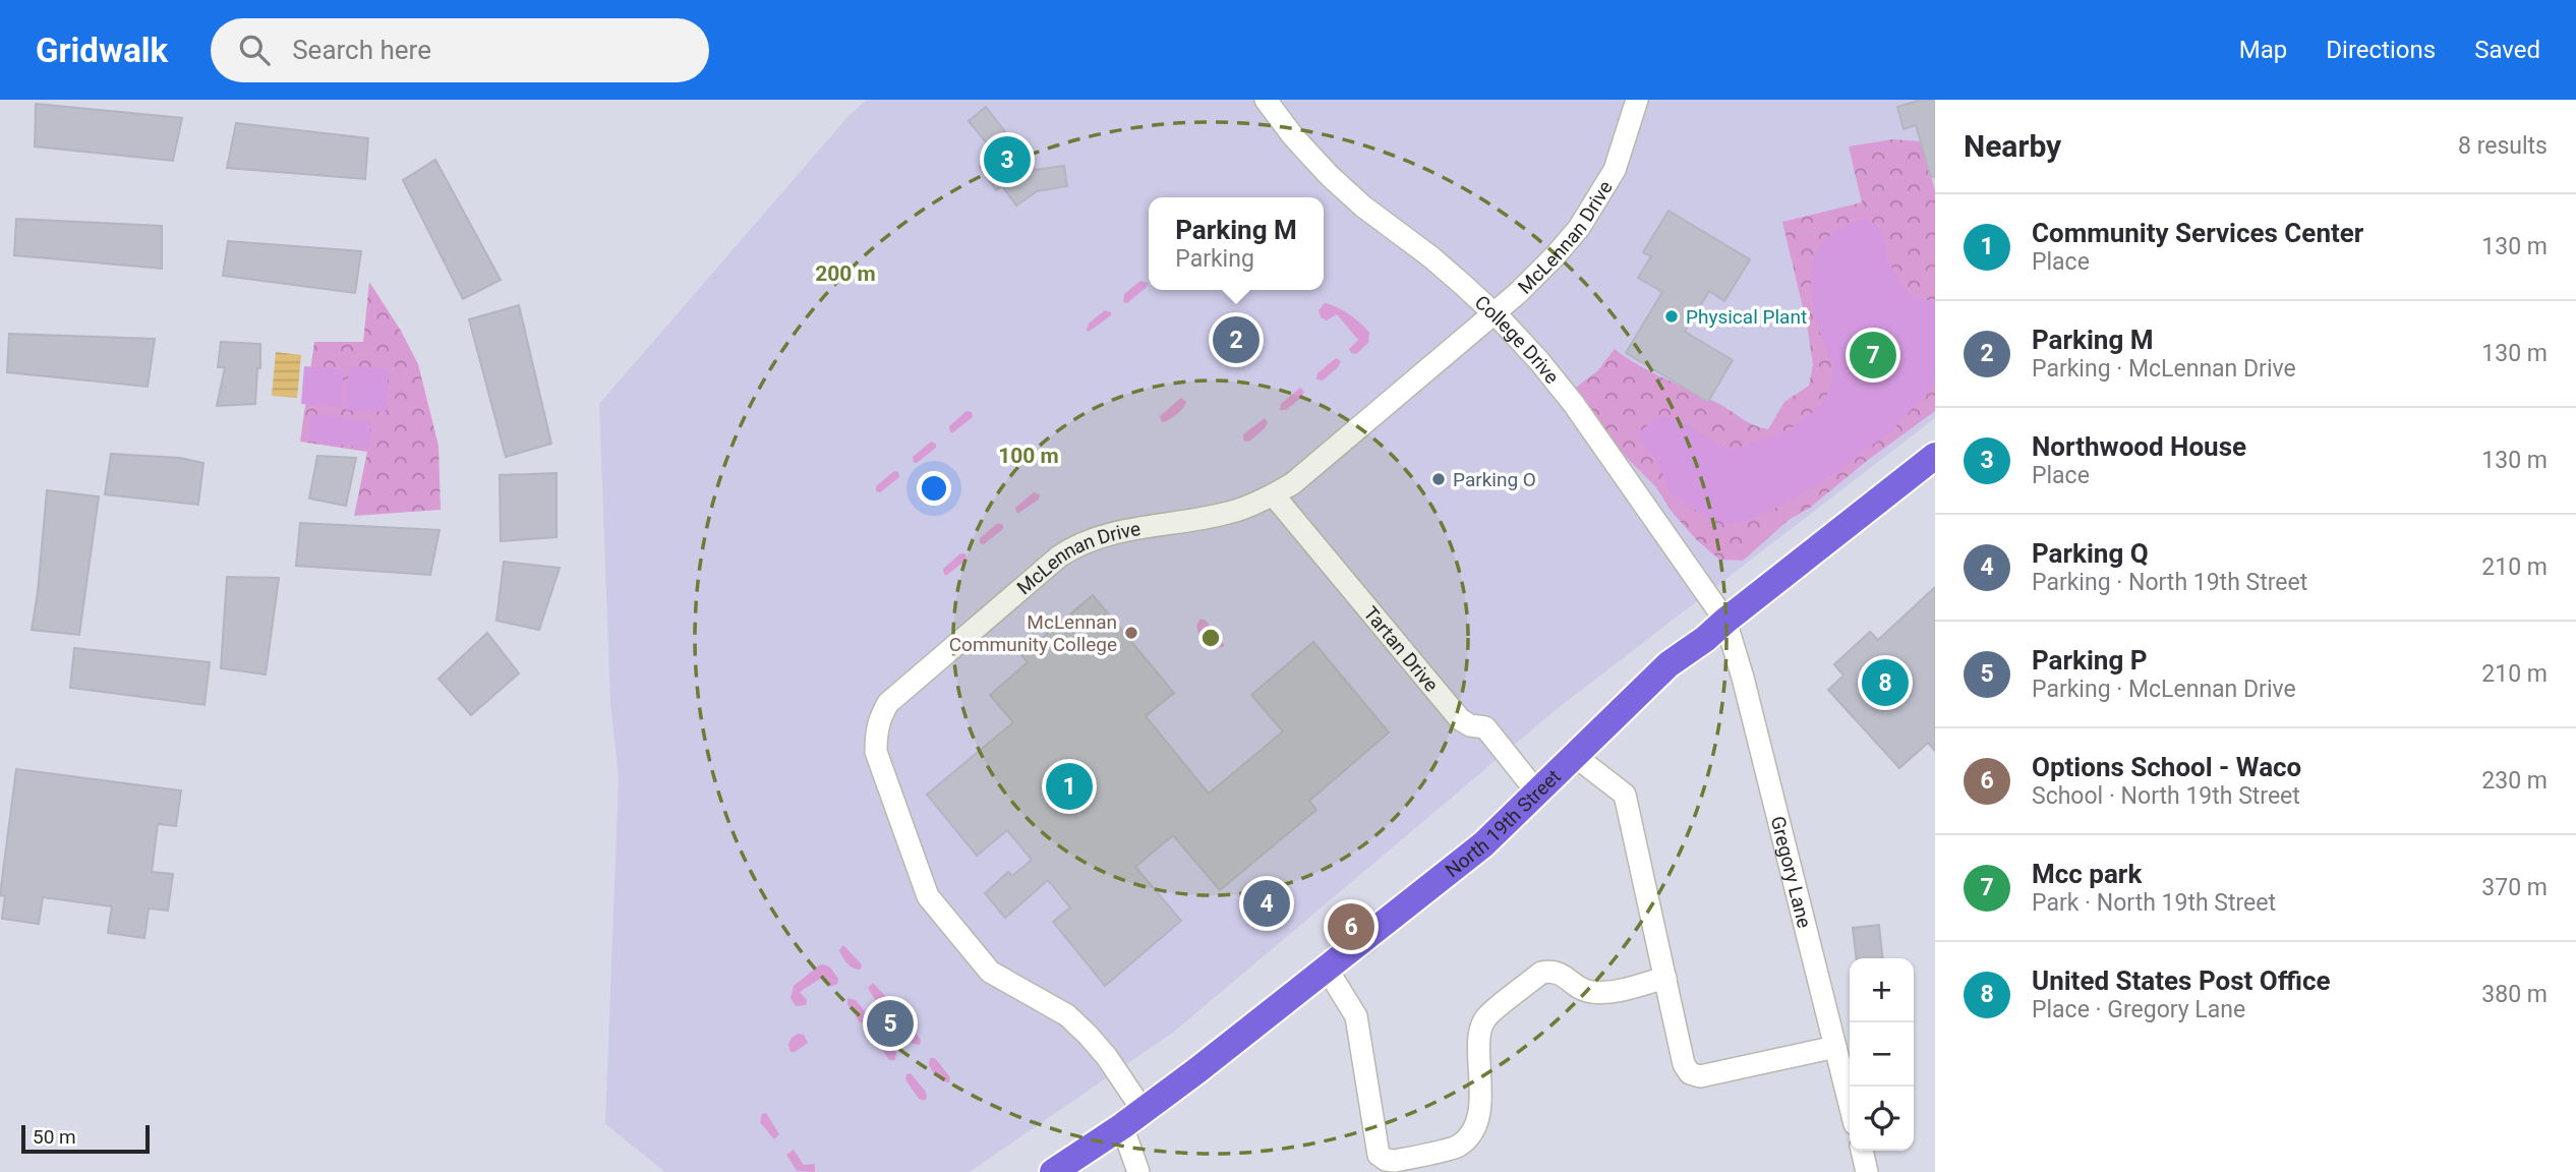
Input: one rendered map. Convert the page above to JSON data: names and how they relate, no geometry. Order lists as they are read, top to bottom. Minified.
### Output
{"streets":{"main road":["North 19th Street"],"street":["McLennan Drive","College Drive","Tartan Drive","Gregory Lane"]},"crossings":[["McLennan Drive","College Drive"],["McLennan Drive","Tartan Drive"],["McLennan Drive","North 19th Street"],["College Drive","North 19th Street"],["College Drive","Gregory Lane"],["Tartan Drive","North 19th Street"],["North 19th Street","Gregory Lane"]],"places":["Physical Plant","Parking O","McLennan Community College"],"scale_bar":"50 m","page":{"header":"Gridwalk","search":"Search here","nav":["Map","Directions","Saved"],"heading":["Nearby","8 results"],"pins":["3","2","7","8","1","4","6","5"],"list":[{"mark":"1","name":"Community Services Center","note":"Place","value":"130 m"},{"mark":"2","name":"Parking M","note":"Parking · McLennan Drive","value":"130 m"},{"mark":"3","name":"Northwood House","note":"Place","value":"130 m"},{"mark":"4","name":"Parking Q","note":"Parking · North 19th Street","value":"210 m"},{"mark":"5","name":"Parking P","note":"Parking · McLennan Drive","value":"210 m"},{"mark":"6","name":"Options School - Waco","note":"School · North 19th Street","value":"230 m"},{"mark":"7","name":"Mcc park","note":"Park · North 19th Street","value":"370 m"},{"mark":"8","name":"United States Post Office","note":"Place · Gregory Lane","value":"380 m"}],"popup":["Parking M","Parking"],"map_buttons":["+","−"],"scale":"50 m"},"rings":["200 m","100 m"]}
